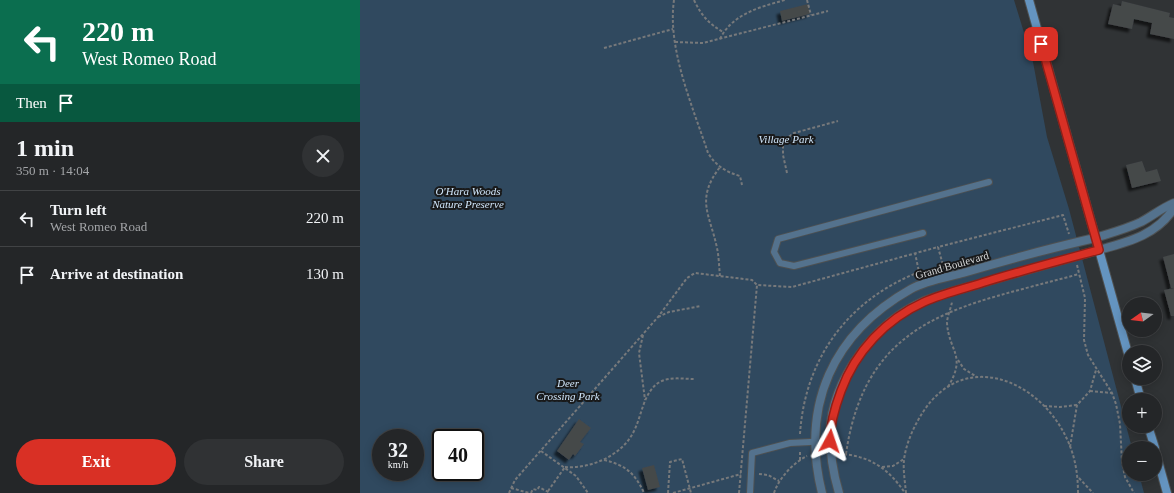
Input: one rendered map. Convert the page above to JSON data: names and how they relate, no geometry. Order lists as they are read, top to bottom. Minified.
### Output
{"streets":{"street":["Grand Boulevard"]},"parks":["Village Park","O'Hara Woods Nature Preserve","Deer Crossing Park"],"north":"left","page":{"turn":["220 m","West Romeo Road"],"then":"Then","heading":["1 min","350 m · 14:04"],"list":[{"name":"Turn left","note":"West Romeo Road","value":"220 m"},{"name":"Arrive at destination","value":"130 m"}],"map_buttons":["+","−"],"speed":"32 km/h","limit":"40","buttons":["Exit","Share"]}}
